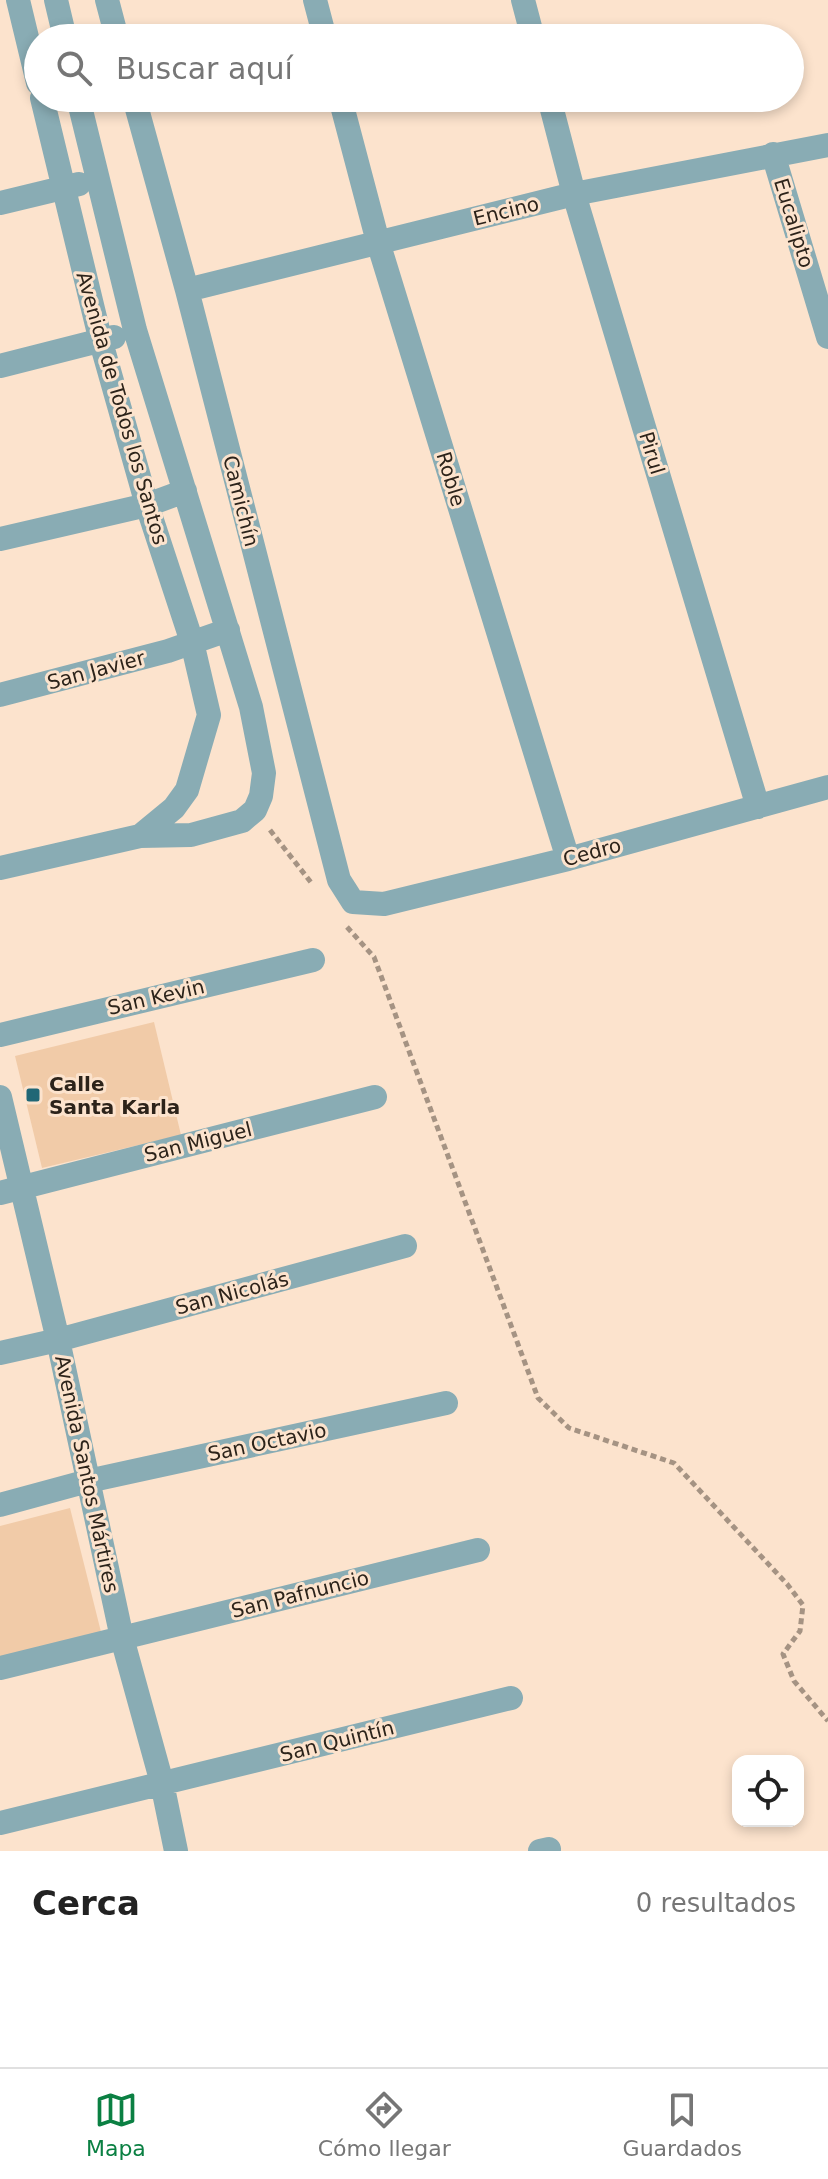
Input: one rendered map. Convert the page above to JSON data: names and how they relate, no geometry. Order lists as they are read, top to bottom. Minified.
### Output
{"streets":{"street":["Encino","Eucalipto","Avenida de Todos los Santos","Pirul","Roble","Camichín","San Javier","Cedro","San Kevin","San Miguel","San Nicolás","San Octavio","Avenida Santos Mártires","San Pafnuncio","San Quintín"]},"crossings":[["Encino","Eucalipto"],["Encino","Pirul"],["Encino","Roble"],["Encino","Camichín"],["Avenida de Todos los Santos","San Javier"],["Pirul","Cedro"],["Roble","Cedro"],["Camichín","Cedro"],["San Miguel","Avenida Santos Mártires"],["San Nicolás","Avenida Santos Mártires"],["San Octavio","Avenida Santos Mártires"],["Avenida Santos Mártires","San Pafnuncio"],["Avenida Santos Mártires","San Quintín"]],"places":{"transit":["Calle Santa Karla"]},"page":{"search":"Buscar aquí","heading":["Cerca","0 resultados"],"nav":["Mapa","Cómo llegar","Guardados"]}}
